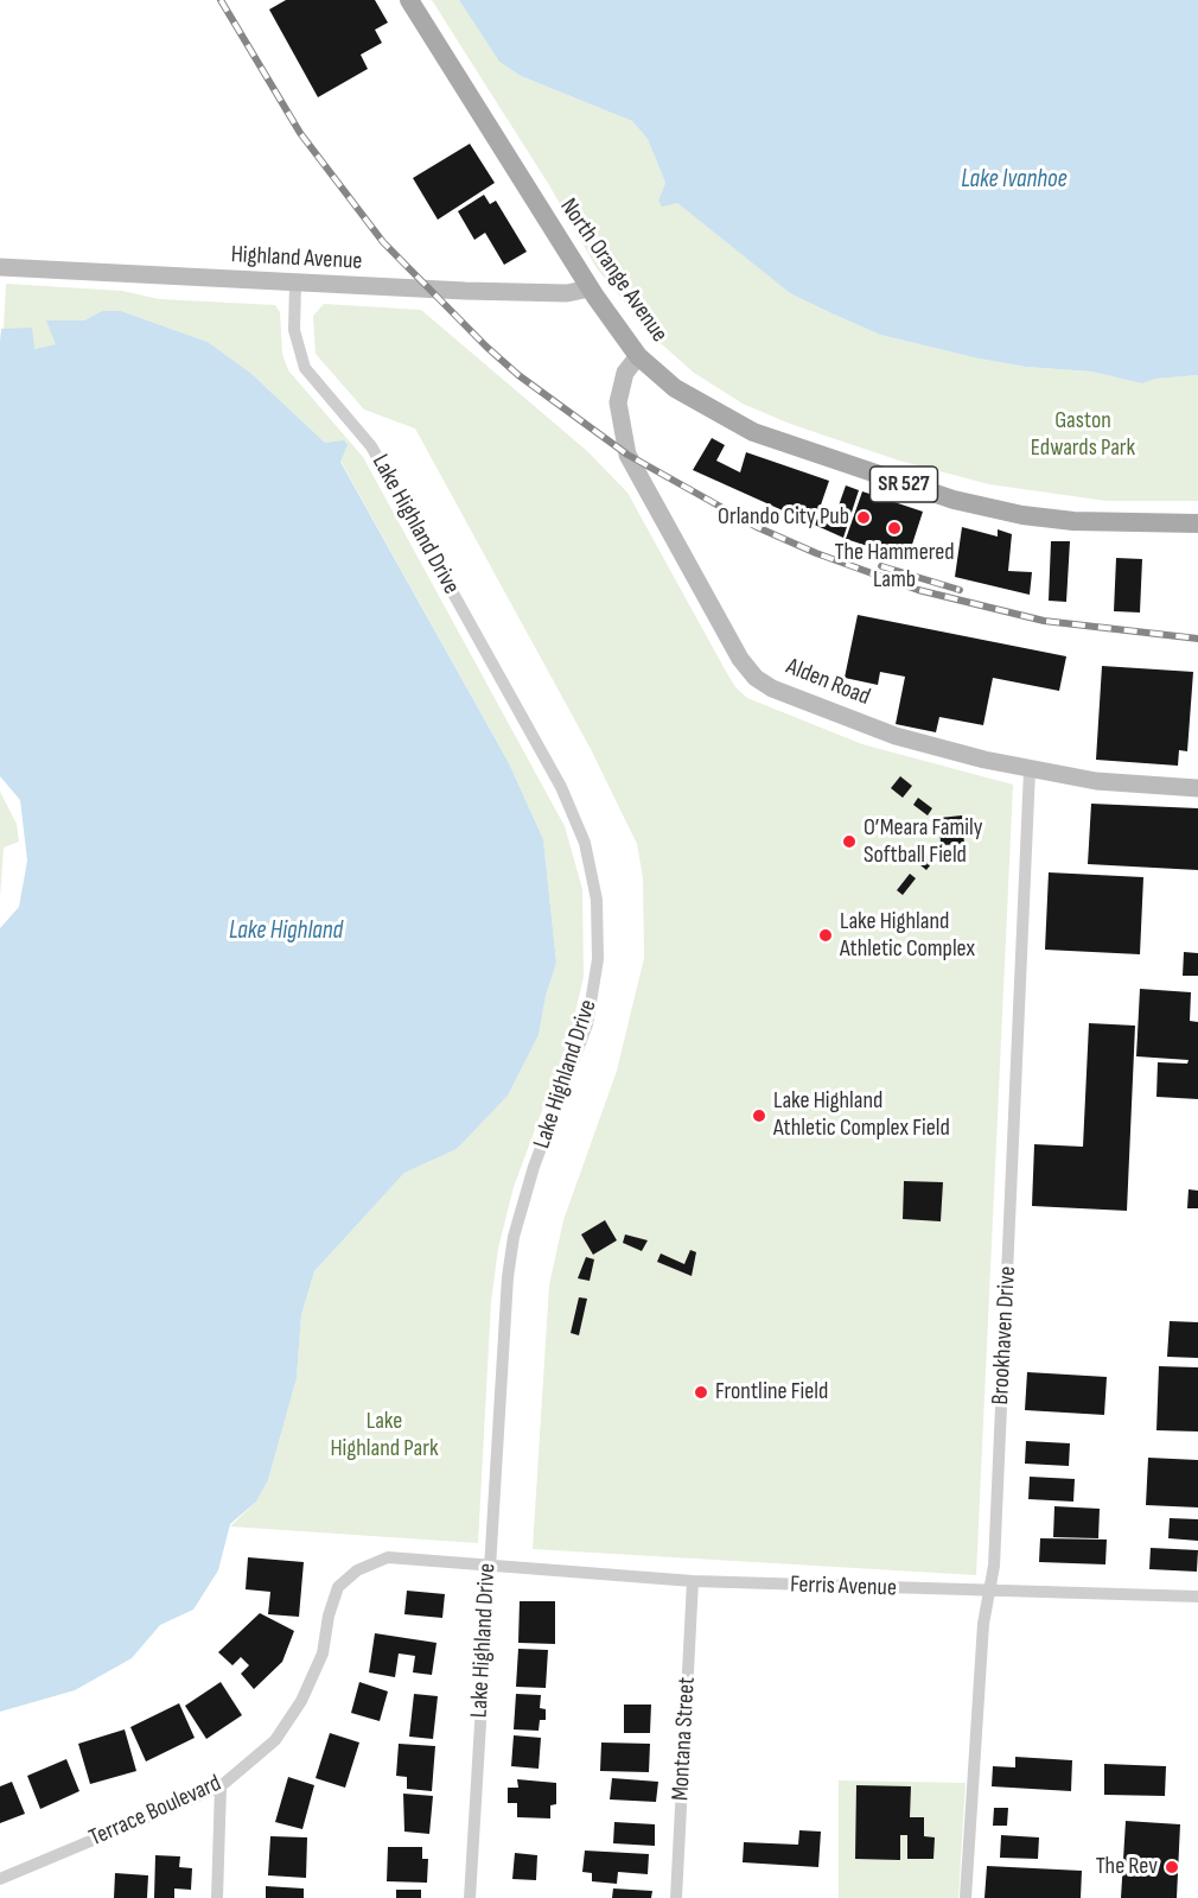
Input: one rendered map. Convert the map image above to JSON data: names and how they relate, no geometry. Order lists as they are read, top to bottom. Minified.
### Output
{"streets":{"main road":["North Orange Avenue","SR 527"],"street":["Highland Avenue","Lake Highland Drive","Alden Road","Brookhaven Drive","Ferris Avenue","Montana Street","Terrace Boulevard"]},"crossings":[["Highland Avenue","North Orange Avenue"],["Highland Avenue","Lake Highland Drive"],["North Orange Avenue","Alden Road"],["Lake Highland Drive","Ferris Avenue"],["Lake Highland Drive","Terrace Boulevard"],["Alden Road","Brookhaven Drive"],["Brookhaven Drive","Ferris Avenue"],["Ferris Avenue","Montana Street"],["Ferris Avenue","Terrace Boulevard"]],"water":["Lake Ivanhoe","Lake Highland"],"parks":["Gaston Edwards Park","Lake Highland Park"],"places":["Orlando City Pub","The Hammered Lamb","O’Meara Family Softball Field","Lake Highland Athletic Complex","Lake Highland Athletic Complex Field","Frontline Field","The Rev"]}
